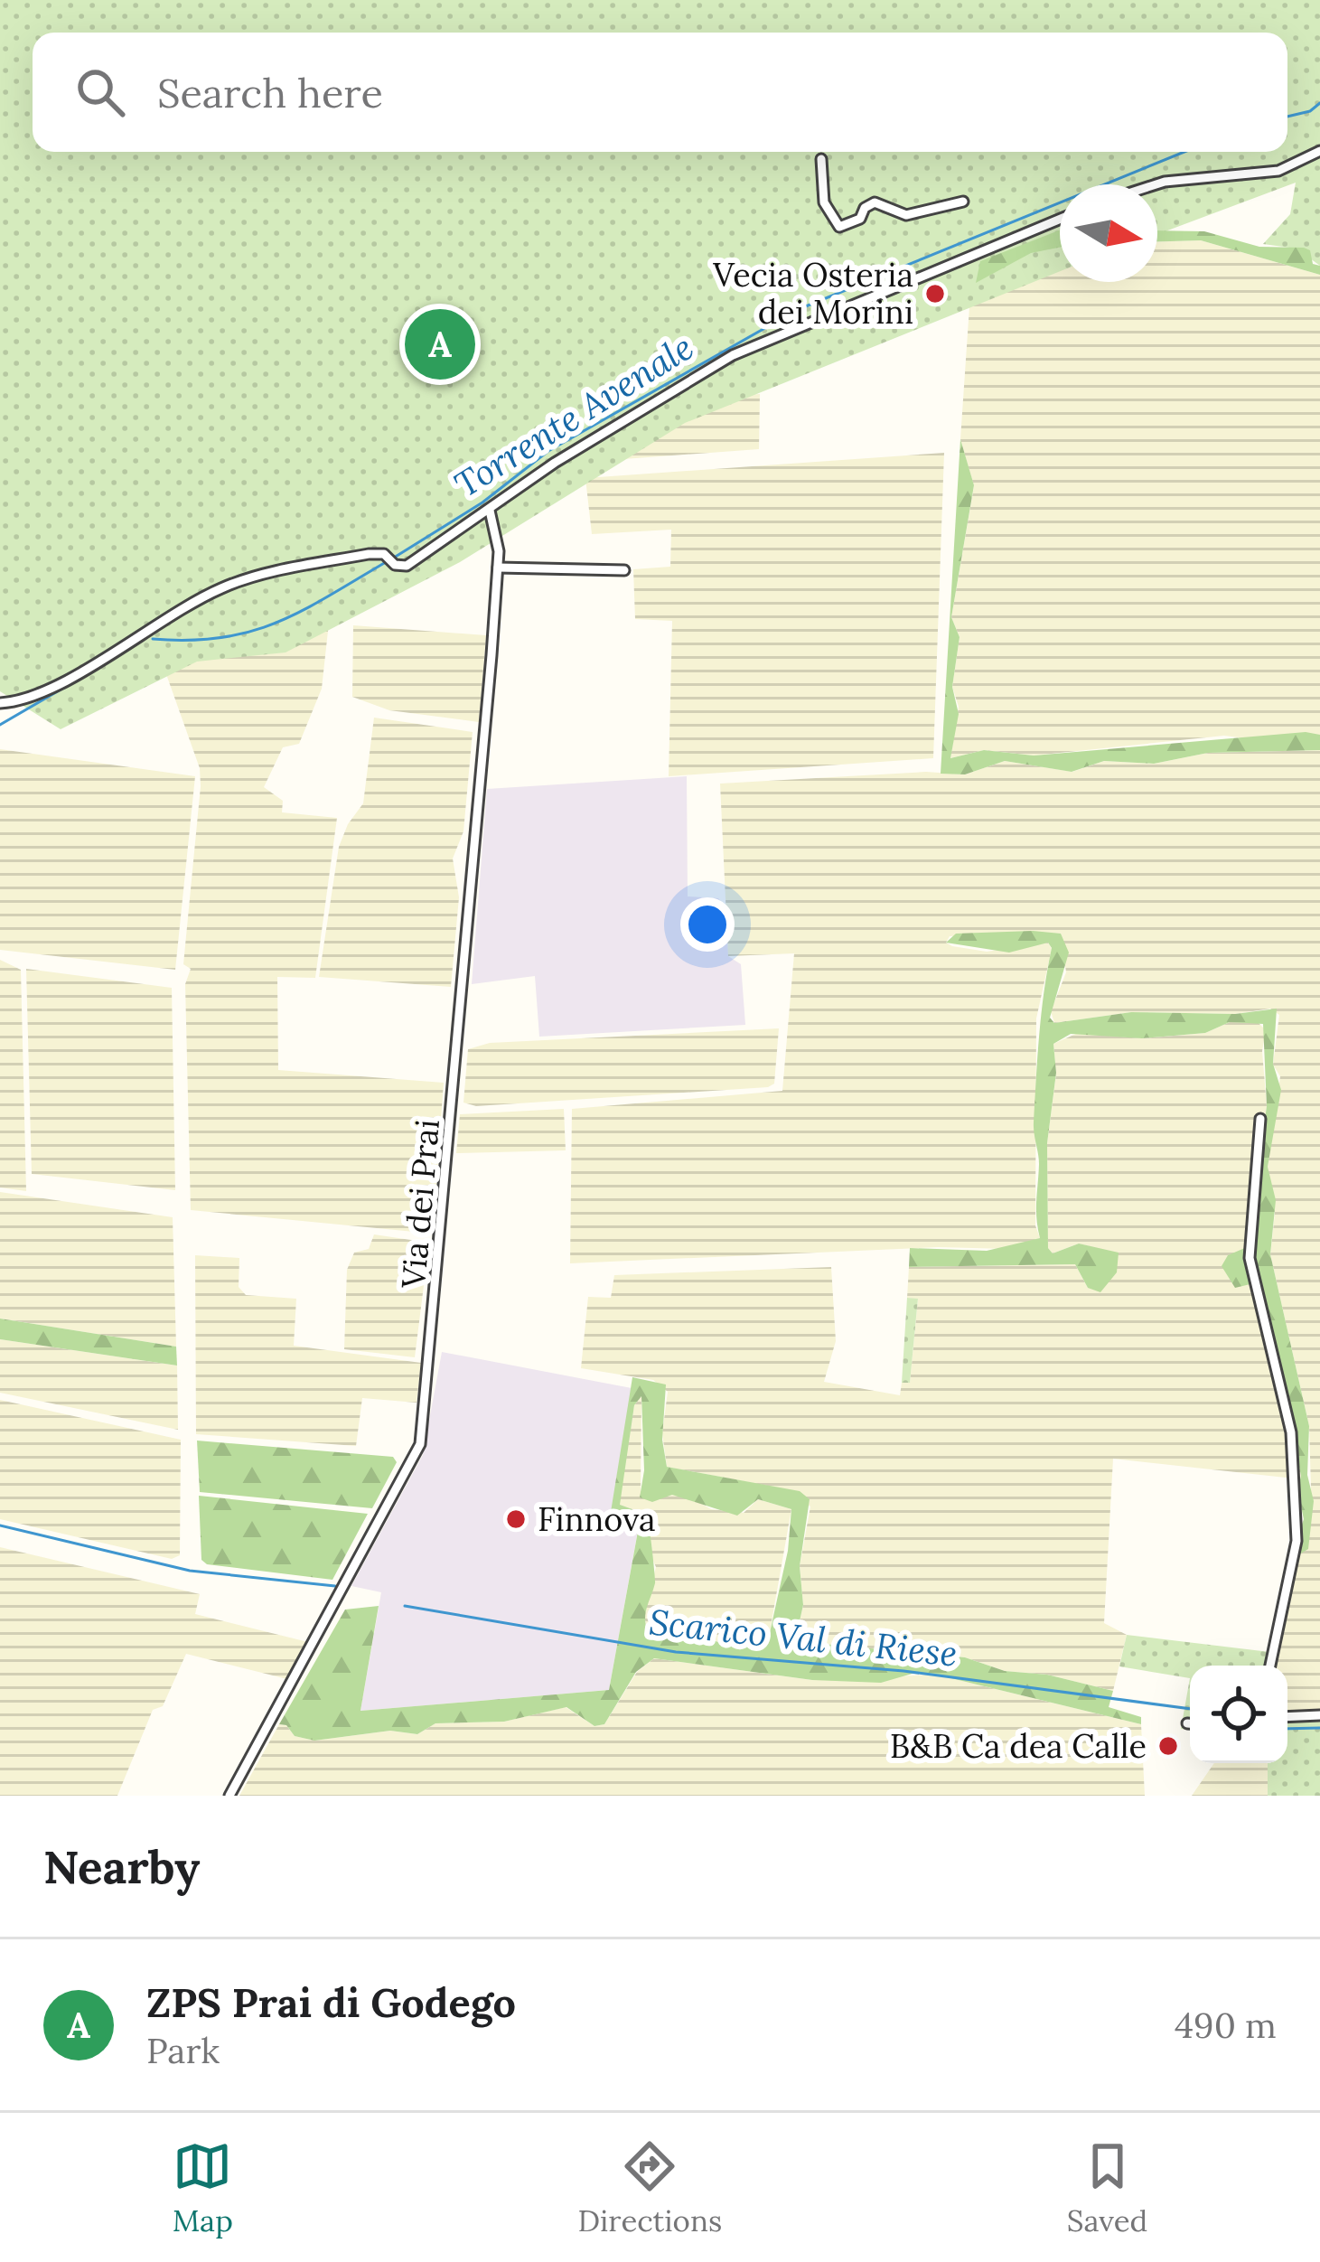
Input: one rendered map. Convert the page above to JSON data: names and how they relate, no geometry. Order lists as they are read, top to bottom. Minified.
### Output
{"streets":{"street":["Via dei Prai"]},"water":["Torrente Avenale","Scarico Val di Riese"],"places":["Vecia Osteria dei Morini","Finnova","B&B Ca dea Calle"],"north":"right","page":{"search":"Search here","pins":"A","heading":"Nearby","list":[{"mark":"A","name":"ZPS Prai di Godego","note":"Park","value":"490 m"}],"nav":["Map","Directions","Saved"]}}
